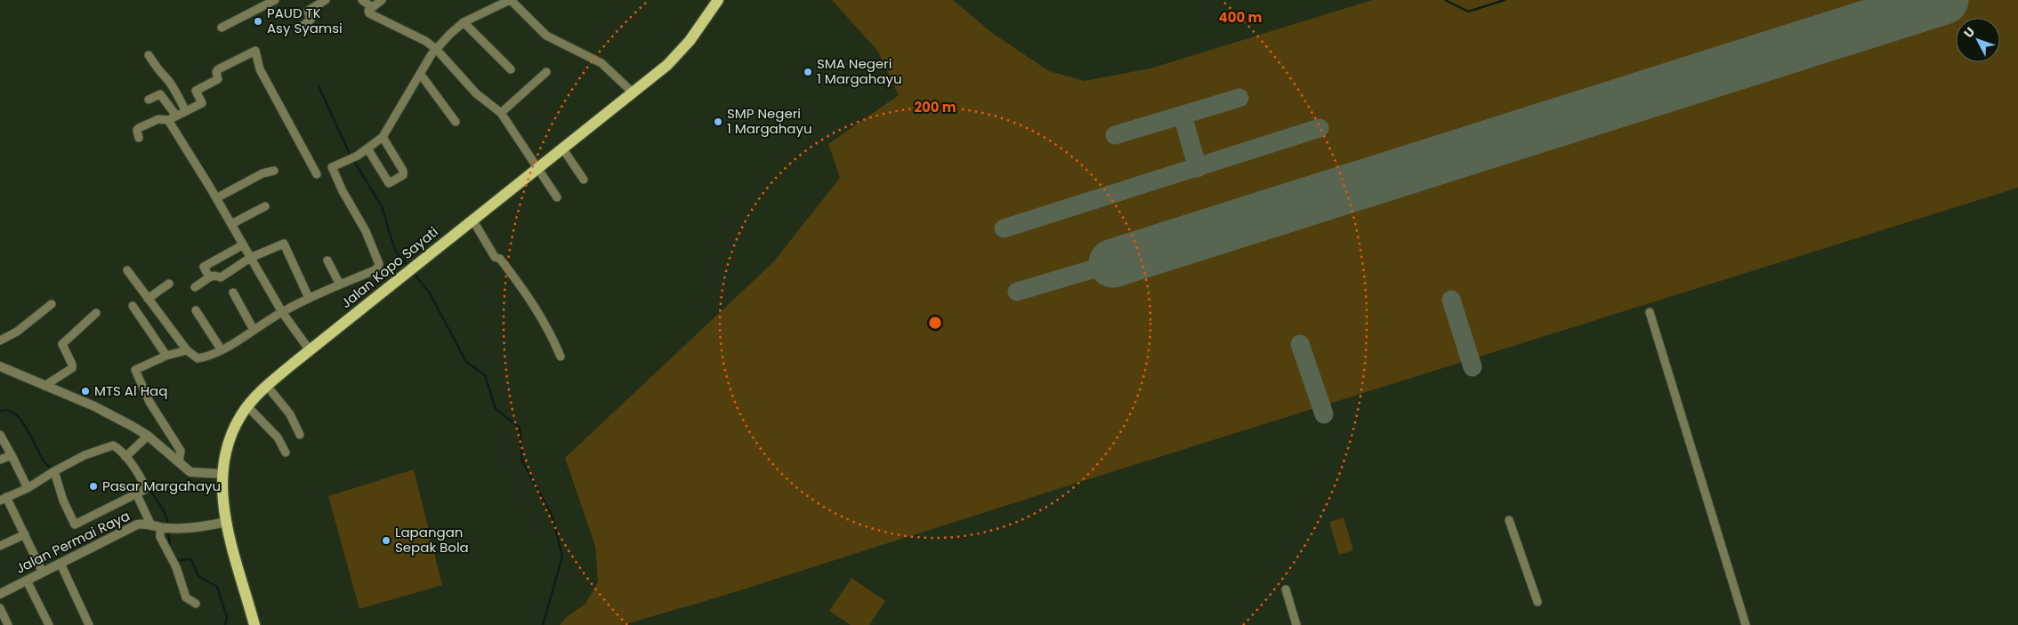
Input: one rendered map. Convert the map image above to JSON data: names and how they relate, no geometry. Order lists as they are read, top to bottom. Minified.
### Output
{"streets":{"main road":["Jalan Kopo Sayati"],"street":["Jalan Permai Raya"]},"crossings":[["Jalan Kopo Sayati","Jalan Permai Raya"]],"places":["PAUD TK Asy Syamsi","SMA Negeri 1 Margahayu","SMP Negeri 1 Margahayu","MTS Al Haq","Pasar Margahayu","Lapangan Sepak Bola"],"north":"top left","rings":["400 m","200 m"]}
